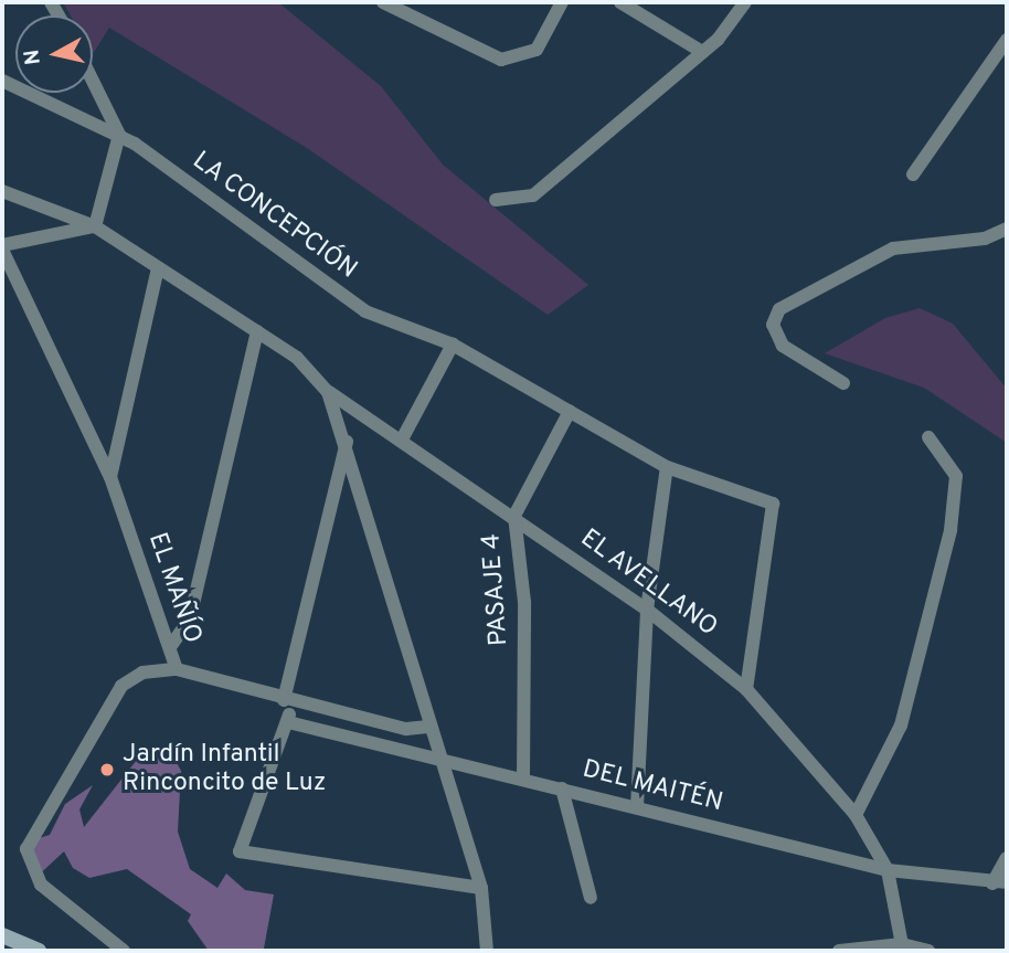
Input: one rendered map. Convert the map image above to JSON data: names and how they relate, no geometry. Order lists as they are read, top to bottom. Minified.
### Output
{"streets":{"street":["LA CONCEPCIÓN","EL AVELLANO","EL MAÑÍO","PASAJE 4","DEL MAITÉN"]},"crossings":[["LA CONCEPCIÓN","EL AVELLANO"],["LA CONCEPCIÓN","PASAJE 4"],["EL AVELLANO","PASAJE 4"],["EL AVELLANO","DEL MAITÉN"],["PASAJE 4","DEL MAITÉN"]],"places":["Jardín Infantil Rinconcito de Luz"],"north":"left"}
